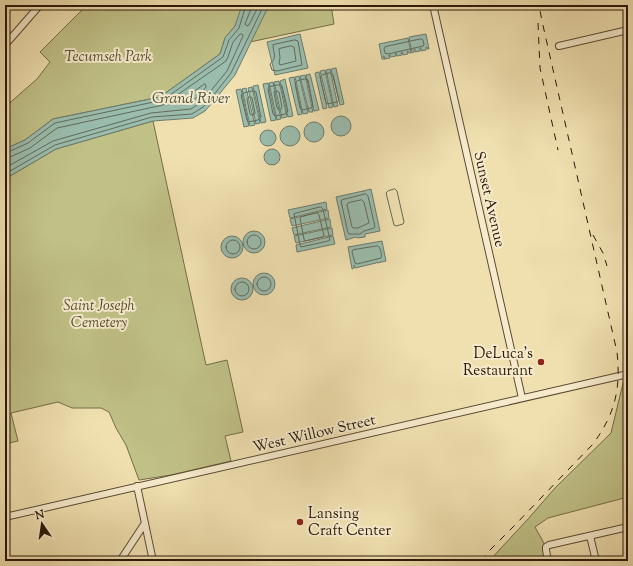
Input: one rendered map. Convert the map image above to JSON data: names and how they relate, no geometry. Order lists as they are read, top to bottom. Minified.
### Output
{"streets":{"street":["Sunset Avenue","West Willow Street"]},"crossings":[["Sunset Avenue","West Willow Street"]],"water":["Grand River"],"parks":["Tecumseh Park","Saint Joseph Cemetery"],"places":["DeLuca's Restaurant","Lansing Craft Center"],"north":"top"}
